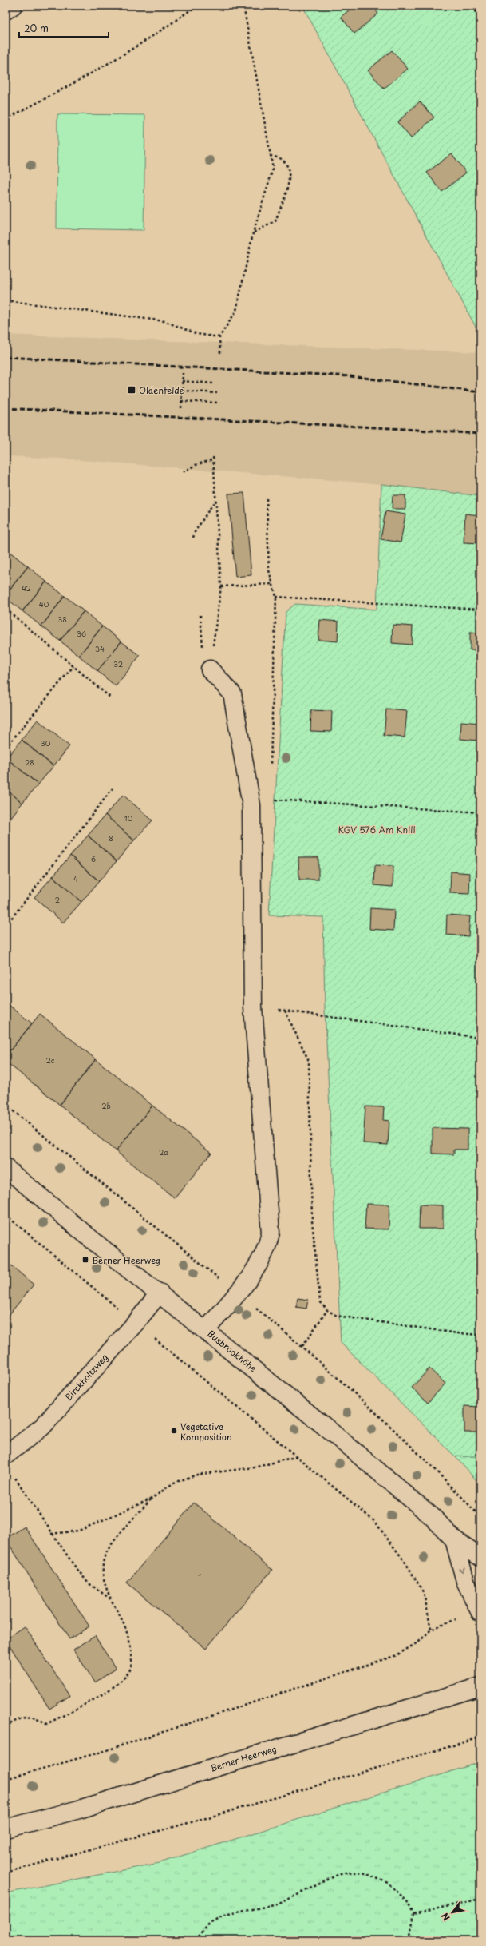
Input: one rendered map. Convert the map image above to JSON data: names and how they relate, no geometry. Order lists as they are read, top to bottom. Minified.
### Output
{"streets":{"street":["Busbrookhöhe","Birckholtzweg","Berner Heerweg"]},"crossings":[["Busbrookhöhe","Birckholtzweg"]],"parks":["KGV 576 Am Knill"],"places":{"transit":["Oldenfelde","Berner Heerweg"],"other":["Vegetative Komposition"]},"house_numbers":["42","40","38","36","34","32","30","28","10","8","6","4","2","2c","2b","2a","1"],"scale_bar":"20 m","north":"bottom left"}
